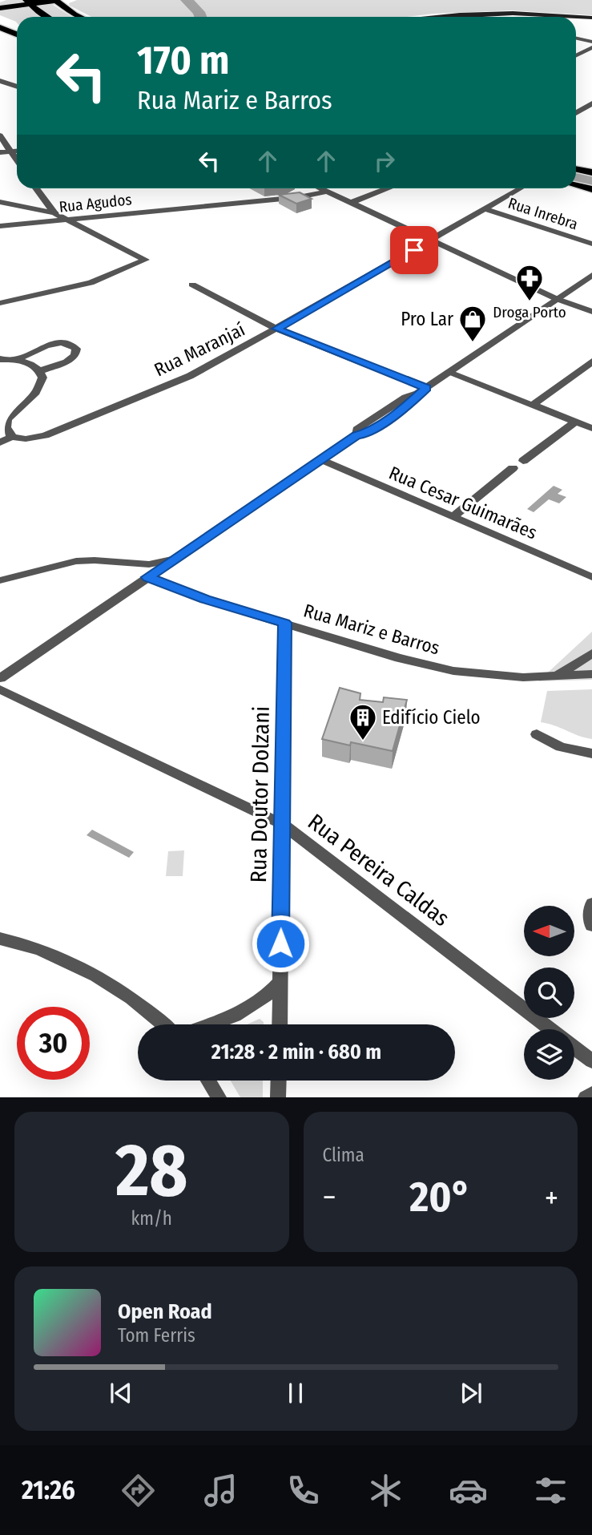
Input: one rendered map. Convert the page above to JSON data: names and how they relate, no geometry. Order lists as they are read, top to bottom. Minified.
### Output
{"streets":{"street":["Rua Agudos","Rua Inrebra","Rua Maranjaí","Rua Cesar Guimarães","Rua Mariz e Barros","Rua Doutor Dolzani","Rua Pereira Caldas"]},"crossings":[["Rua Inrebra","Rua Maranjaí"],["Rua Mariz e Barros","Rua Doutor Dolzani"],["Rua Doutor Dolzani","Rua Pereira Caldas"]],"places":{"pharmacy":["Droga Porto"],"shop":["Pro Lar"],"building":["Edifício Cielo"]},"north":"left","page":{"turn":["170 m","Rua Mariz e Barros"],"limit":"30","trip":"21:28 · 2 min · 680 m","tile":[["28","km/h"],"Clima"],"heat":["−","20°","+"],"song":["Open Road","Tom Ferris"],"tabs":"21:26"}}
